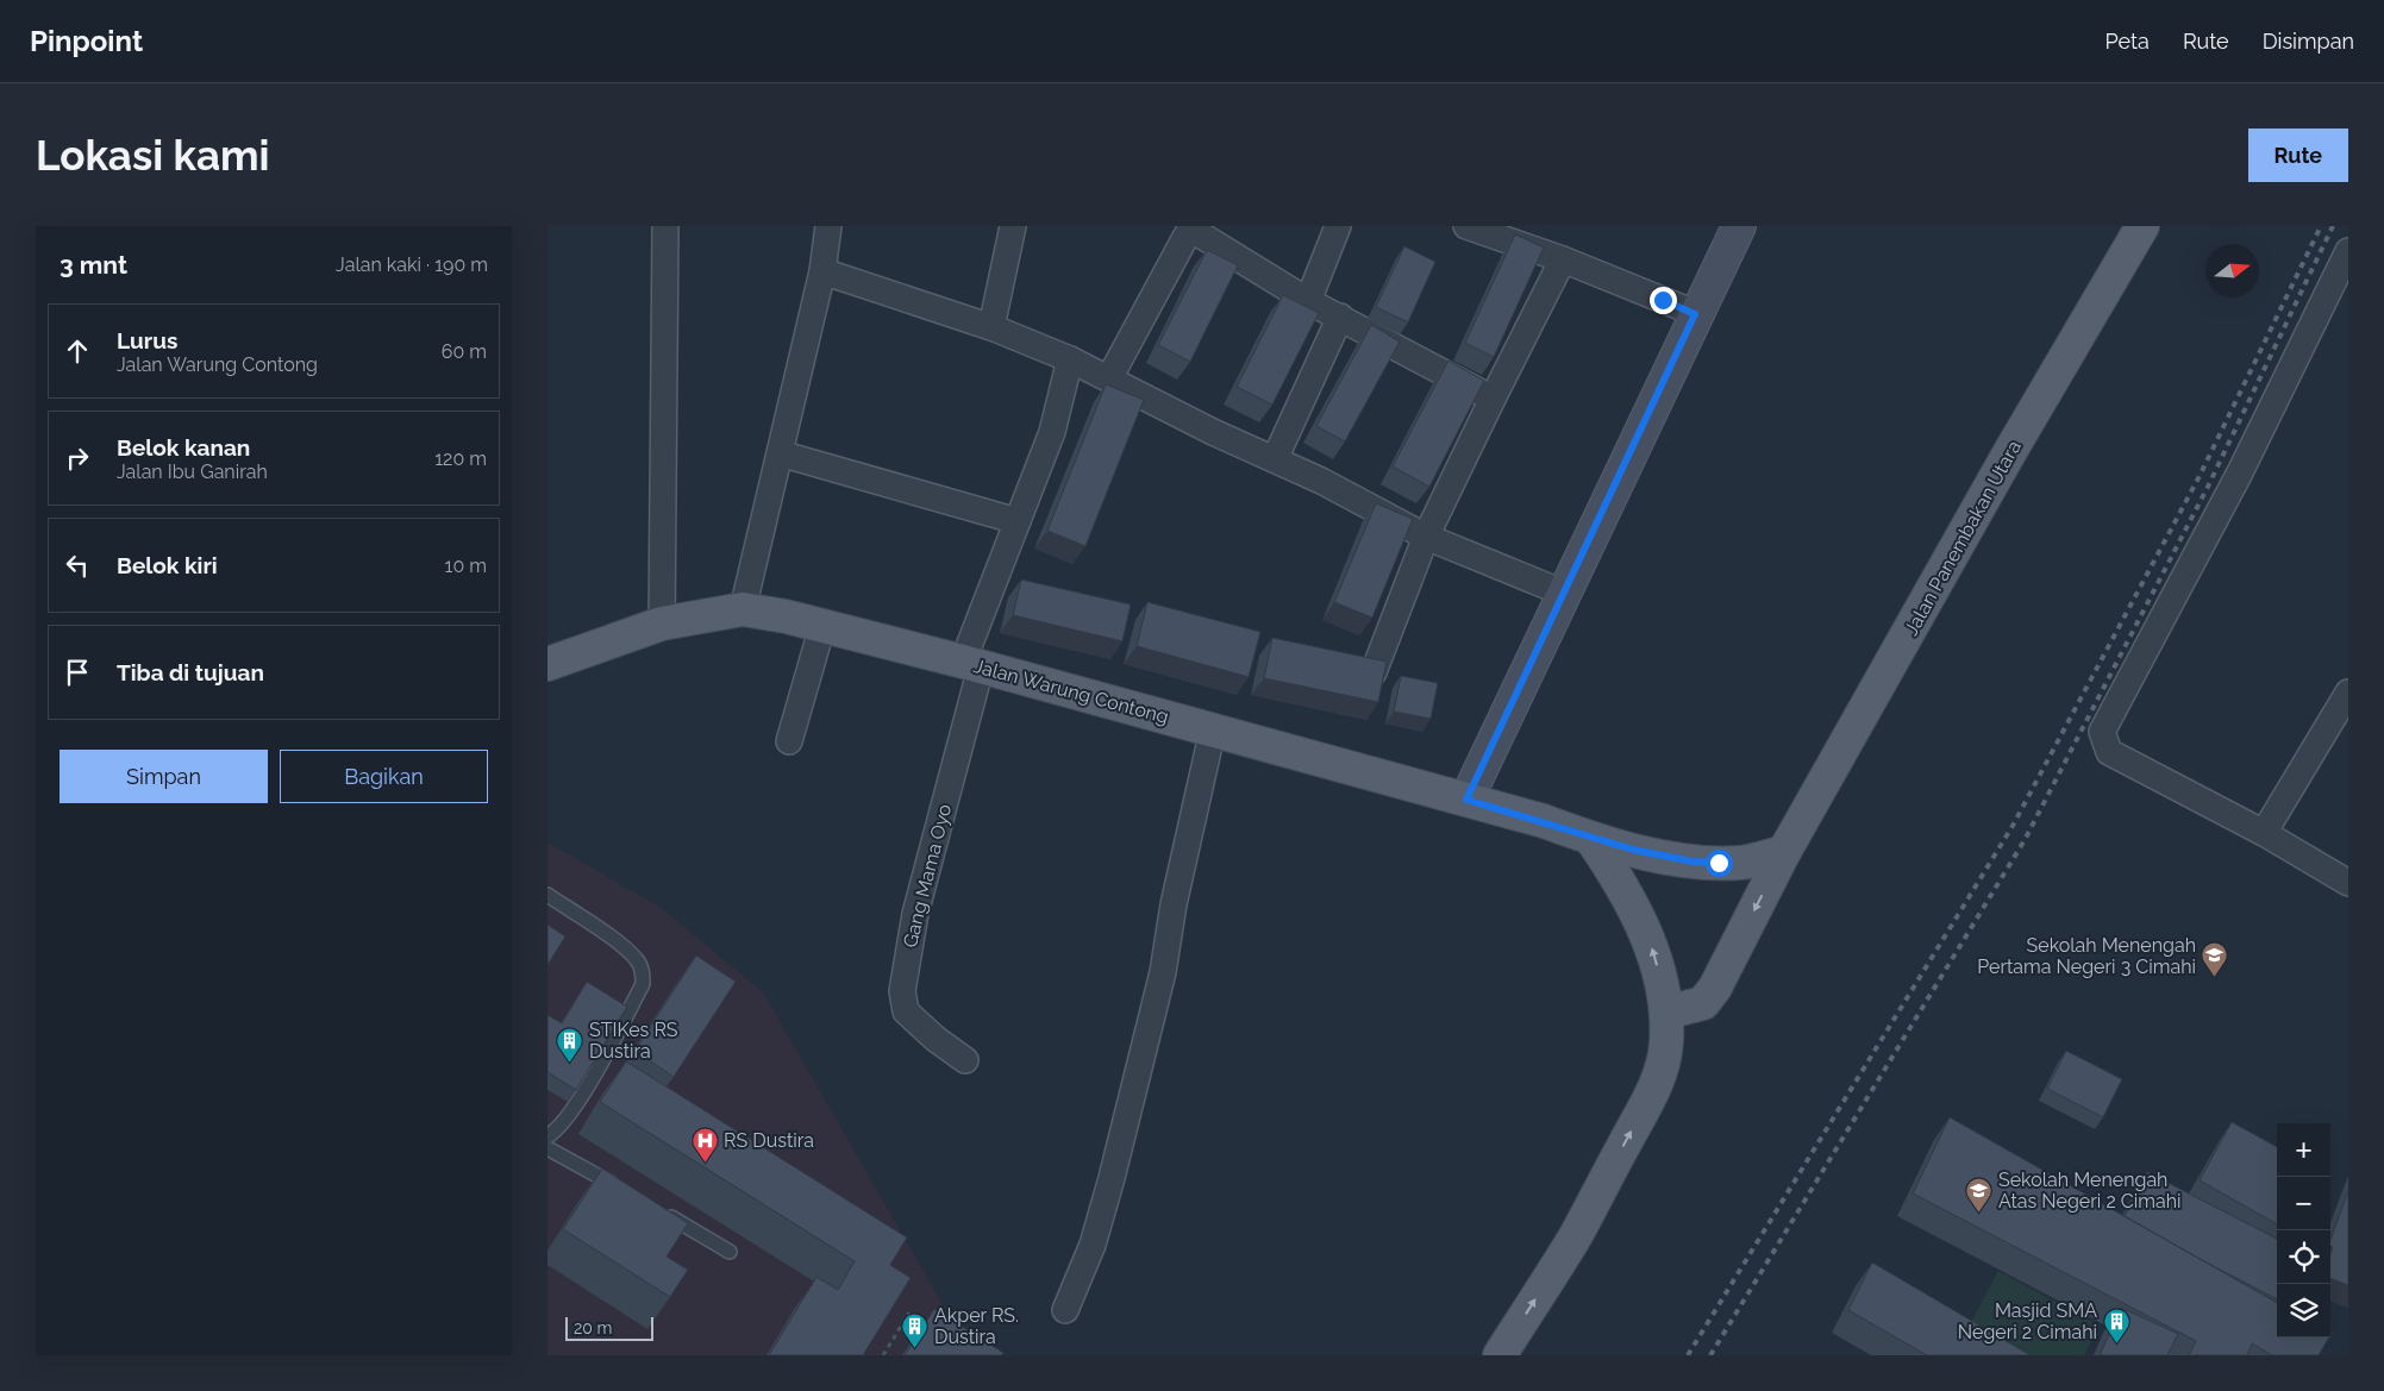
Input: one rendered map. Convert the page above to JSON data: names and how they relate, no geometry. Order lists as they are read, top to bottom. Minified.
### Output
{"streets":{"main road":["Jalan Panembakan Utara","Jalan Warung Contong"],"street":["Gang Mama Oyo"]},"crossings":[["Jalan Panembakan Utara","Jalan Warung Contong"],["Jalan Warung Contong","Gang Mama Oyo"]],"places":{"school or university":["Sekolah Menengah Pertama Negeri 3 Cimahi","Sekolah Menengah Atas Negeri 2 Cimahi"],"building":["STIKes RS Dustira","Masjid SMA Negeri 2 Cimahi","Akper RS. Dustira"],"hospital":["RS Dustira"]},"scale_bar":"20 m","north":"right","page":{"header":"Pinpoint","nav":["Peta","Rute","Disimpan"],"buttons":["Rute",["Simpan","Bagikan"]],"title":"Lokasi kami","heading":["3 mnt","Jalan kaki · 190 m"],"list":[["Lurus","Jalan Warung Contong","60 m"],["Belok kanan","Jalan Ibu Ganirah","120 m"],["Belok kiri","10 m"],"Tiba di tujuan"],"map_buttons":["+","−"],"scale":"20 m"}}
